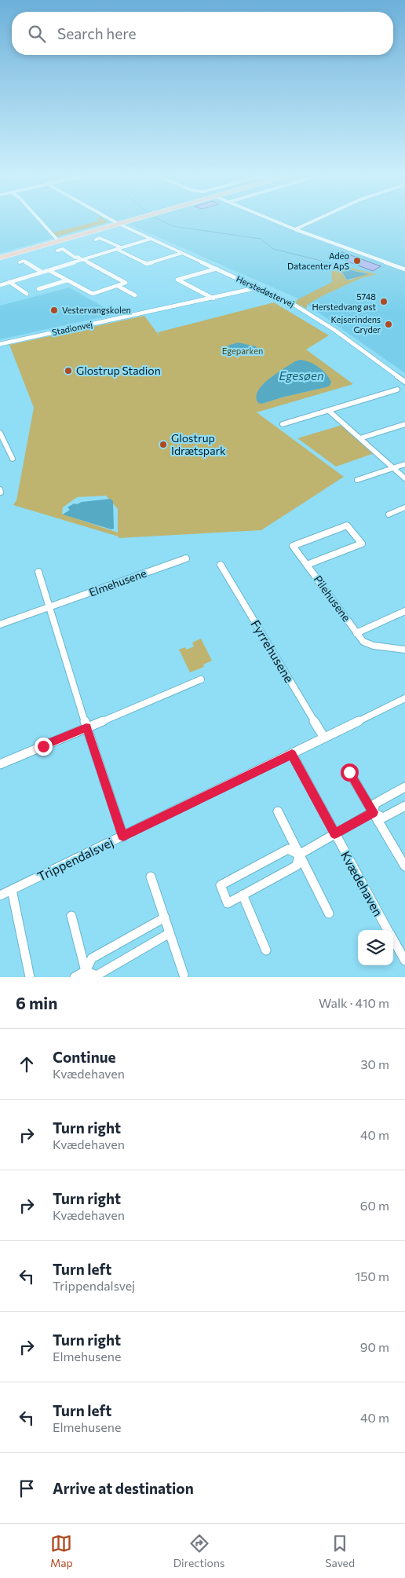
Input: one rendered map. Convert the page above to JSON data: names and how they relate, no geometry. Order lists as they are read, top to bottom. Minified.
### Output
{"streets":{"street":["Herstedøstervej","Stadionvej","Elmehusene","Pilehusene","Fyrrehusene","Trippendalsvej","Kvædehaven"]},"crossings":[["Herstedøstervej","Stadionvej"],["Fyrrehusene","Trippendalsvej"],["Trippendalsvej","Kvædehaven"]],"water":["Egesøen"],"parks":["Egeparken"],"places":["Adeo Datacenter ApS","5748 Herstedvang øst","Vestervangskolen","Kejserindens Gryder","Glostrup Stadion","Glostrup Idrætspark"],"page":{"search":"Search here","heading":["6 min","Walk · 410 m"],"list":[["Continue","Kvædehaven","30 m"],["Turn right","Kvædehaven","40 m"],["Turn right","Kvædehaven","60 m"],["Turn left","Trippendalsvej","150 m"],["Turn right","Elmehusene","90 m"],["Turn left","Elmehusene","40 m"],"Arrive at destination"],"nav":["Map","Directions","Saved"]}}
